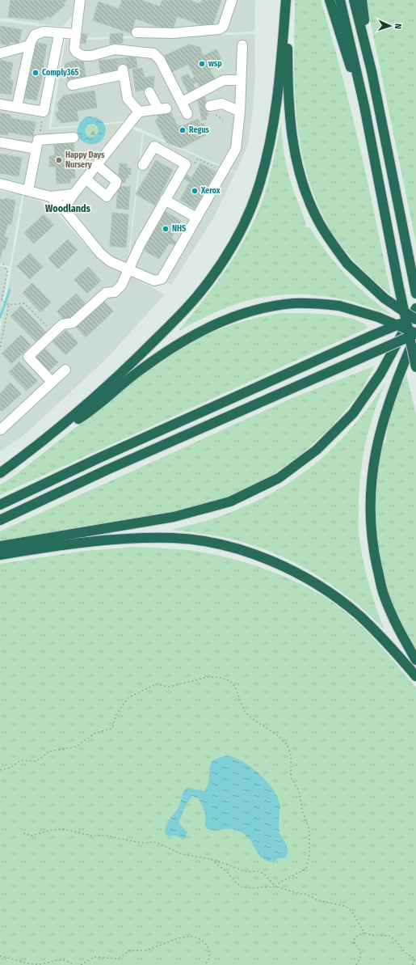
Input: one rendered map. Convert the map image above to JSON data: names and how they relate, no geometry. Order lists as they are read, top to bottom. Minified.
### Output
{"districts":["Woodlands"],"places":["wsp","Comply365","Regus","Happy Days Nursery","Xerox","NHS"],"north":"right"}
